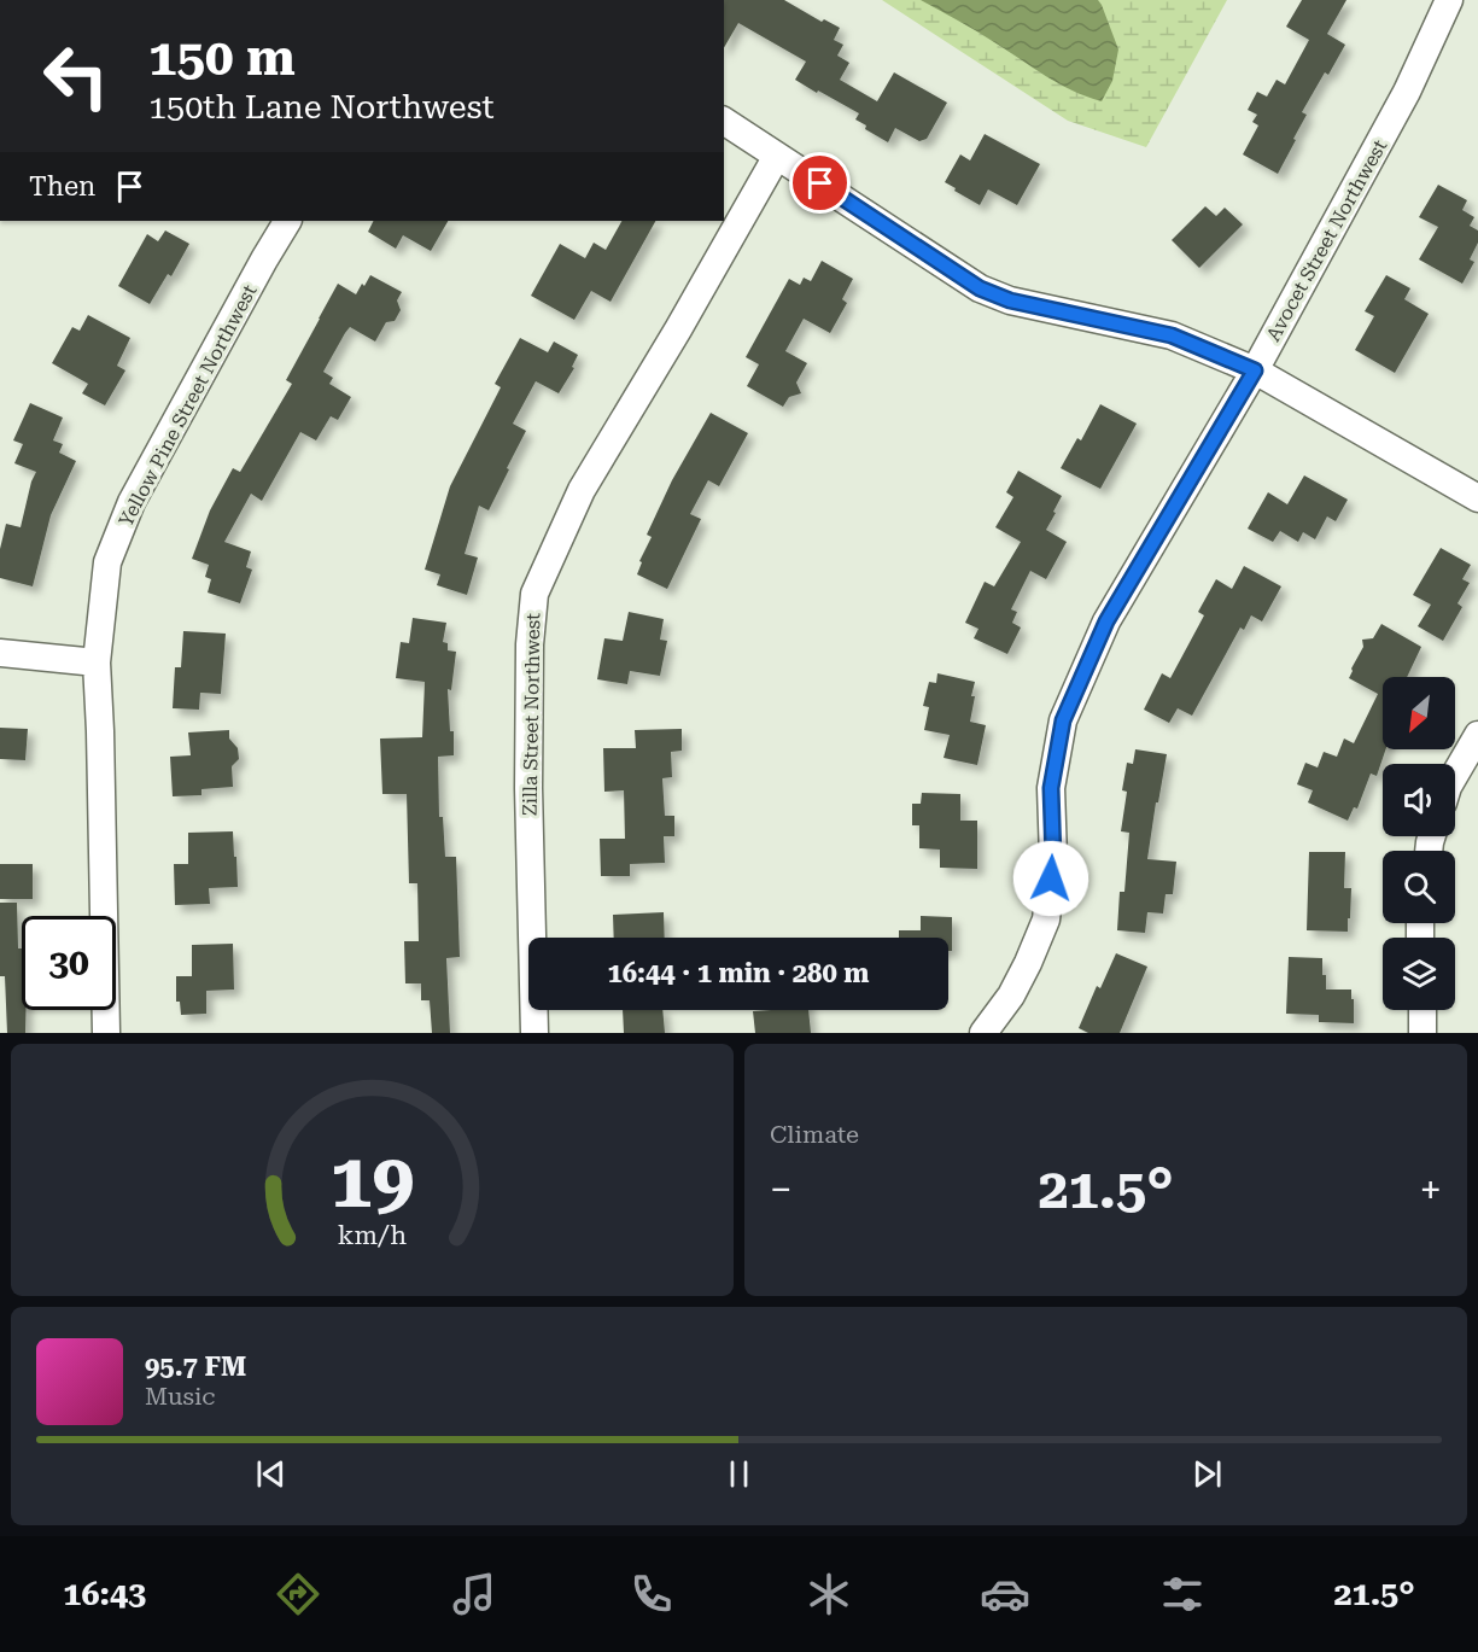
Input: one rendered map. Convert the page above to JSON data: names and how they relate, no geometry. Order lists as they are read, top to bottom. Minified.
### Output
{"streets":{"street":["Avocet Street Northwest","Yellow Pine Street Northwest","Zilla Street Northwest"]},"north":"bottom left","page":{"turn":["150 m","150th Lane Northwest"],"then":"Then","limit":"30","trip":"16:44 · 1 min · 280 m","tile":"Climate","heat":["−","21.5°","+"],"song":["95.7 FM","Music"],"tabs":["16:43","21.5°"],"gauge":["19","km/h"]}}
